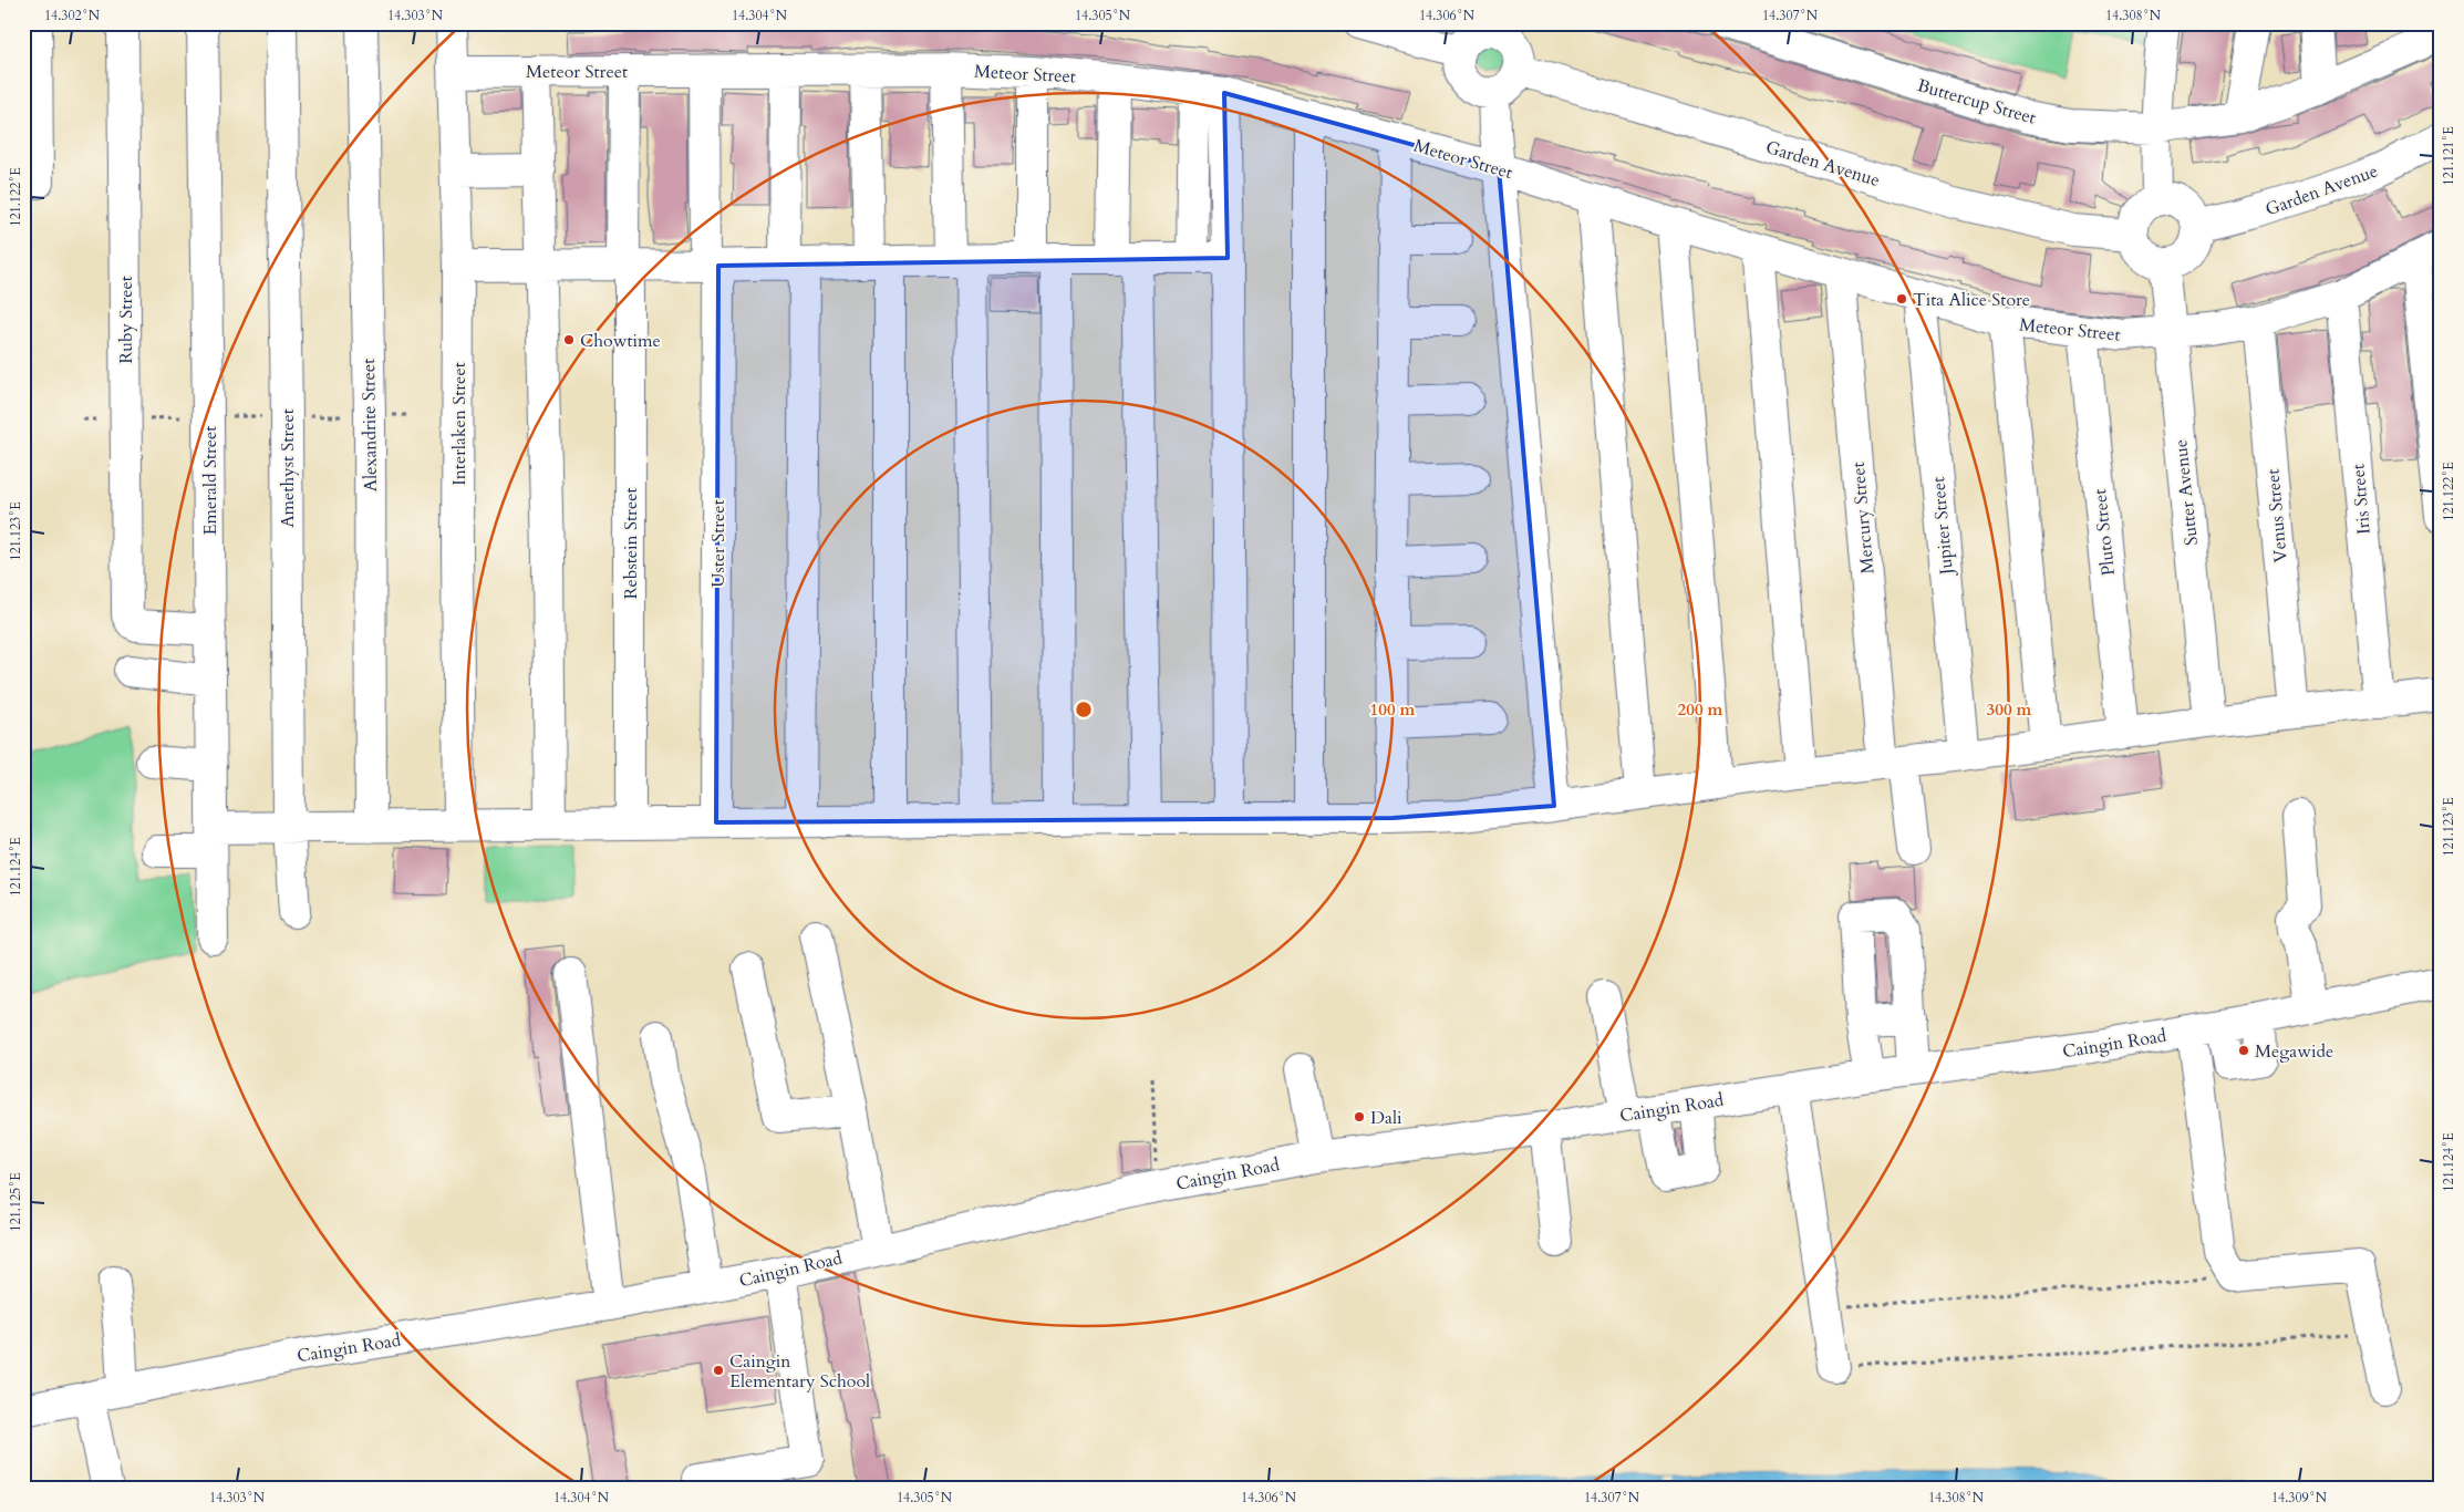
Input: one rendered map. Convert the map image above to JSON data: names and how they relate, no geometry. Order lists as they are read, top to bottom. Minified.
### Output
{"streets":{"street":["Meteor Street","Buttercup Street","Garden Avenue","Ruby Street","Interlaken Street","Alexandrite Street","Amethyst Street","Emerald Street","Sutter Avenue","Iris Street","Venus Street","Mercury Street","Jupiter Street","Pluto Street","Rebstein Street","Uster Street","Caingin Road"]},"crossings":[["Meteor Street","Interlaken Street"],["Meteor Street","Sutter Avenue"],["Meteor Street","Iris Street"],["Meteor Street","Venus Street"],["Meteor Street","Mercury Street"],["Meteor Street","Jupiter Street"],["Meteor Street","Pluto Street"],["Meteor Street","Rebstein Street"],["Meteor Street","Uster Street"],["Garden Avenue","Sutter Avenue"],["Ruby Street","Emerald Street"]],"places":["Tita Alice Store","Chowtime","Megawide","Dali","Caingin Elementary School"],"coordinates":["14.302°N","14.303°N","14.304°N","14.305°N","14.306°N","14.307°N","14.308°N","121.121°E","121.122°E","121.123°E","121.124°E","121.125°E","14.309°N"],"rings":["100 m","200 m","300 m"]}
